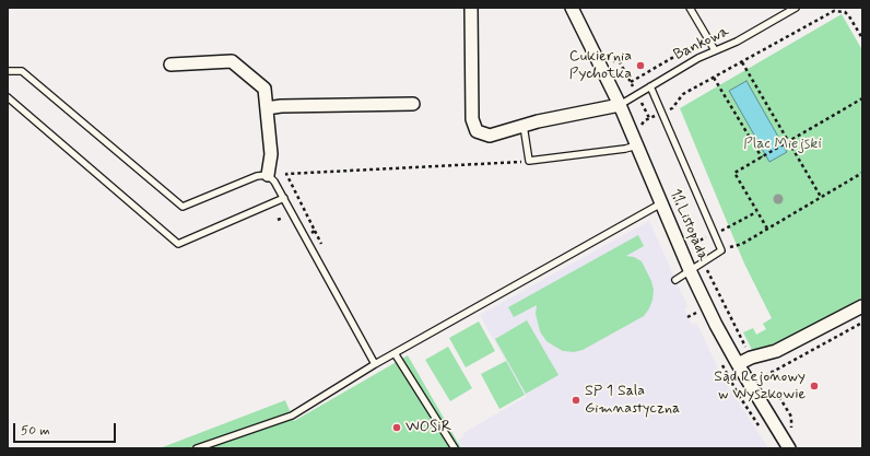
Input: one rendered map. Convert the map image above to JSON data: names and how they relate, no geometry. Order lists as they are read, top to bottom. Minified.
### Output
{"streets":{"street":["11 Listopada"],"lane":["Bankowa"]},"crossings":[["Bankowa","11 Listopada"]],"parks":["Plac Miejski"],"places":["Cukiernia Pychotka","Sąd Rejonowy w Wyszkowie","SP 1 Sala Gimnastyczna","WOSiR"],"scale_bar":"50 m"}
